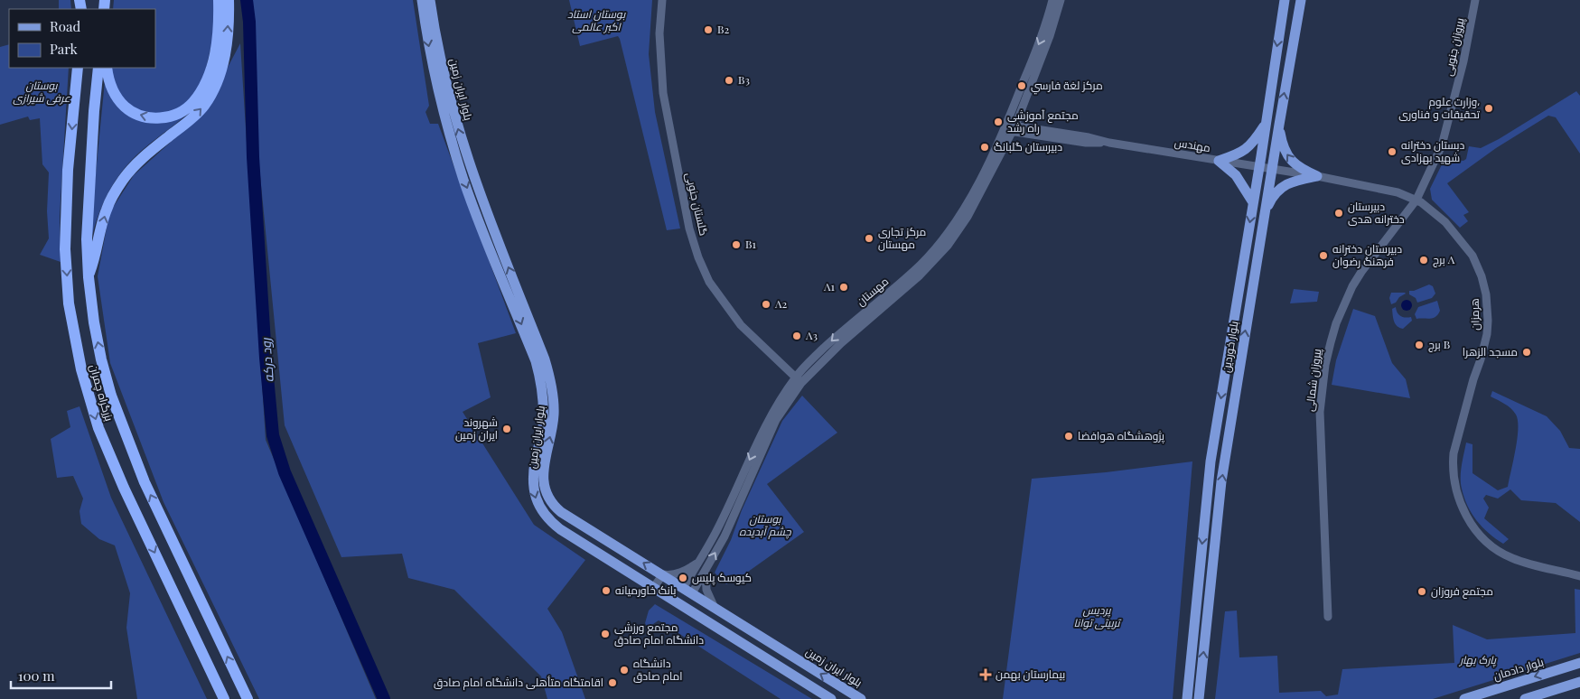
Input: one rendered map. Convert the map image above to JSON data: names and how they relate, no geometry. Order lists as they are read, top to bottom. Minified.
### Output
{"streets":{"highway":["بزرگراه چمران"],"main road":["بلوار ایران زمین","بلوار خوردین","بلوار دادمان"],"street":["پیروزان جنوبی","مهندس","گلستان جنوبی","مهستان","هرمزان","پیروزان شمالی"]},"crossings":[["پیروزان جنوبی","هرمزان"],["پیروزان جنوبی","پیروزان شمالی"],["بلوار ایران زمین","مهستان"],["مهندس","مهستان"],["مهندس","هرمزان"],["مهندس","بلوار خوردین"],["گلستان جنوبی","مهستان"],["هرمزان","بلوار خوردین"],["هرمزان","پیروزان شمالی"]],"water":["رود درکه"],"parks":["بوستان استاد اکبر عالمی","بوستان عرفی شیرازی","بوستان چشم آبدیده","پردیس تربیتی توانا","پارک بهار"],"places":{"other":["B2","B3","مركز لغة فارسي","وزارت علوم، تحقیقات و فناوری","مجتمع آموزشی راه رشد","دبیرستان گلبانگ","دبستان دخترانه شهید بهزادی","دبیرستان دخترانه هدی","مرکز تجاری مهستان","B1","دبیرستان دخترانه فرهنگ رضوان","برج A","A1","A2","A3","برج B","مسجد الزهرا","شهروند ایران زمین","پژوهشگاه هوافضا","کیوسک پلیس","بانک خاورمیانه","مجتمع فروزان","مجتمع ورزشی دانشگاه امام صادق","دانشگاه امام صادق","اقامتگاه متأهلی دانشگاه امام صادق"],"health":["بیمارستان بهمن"]},"legend":["Road","Park"],"scale_bar":"100 m"}
